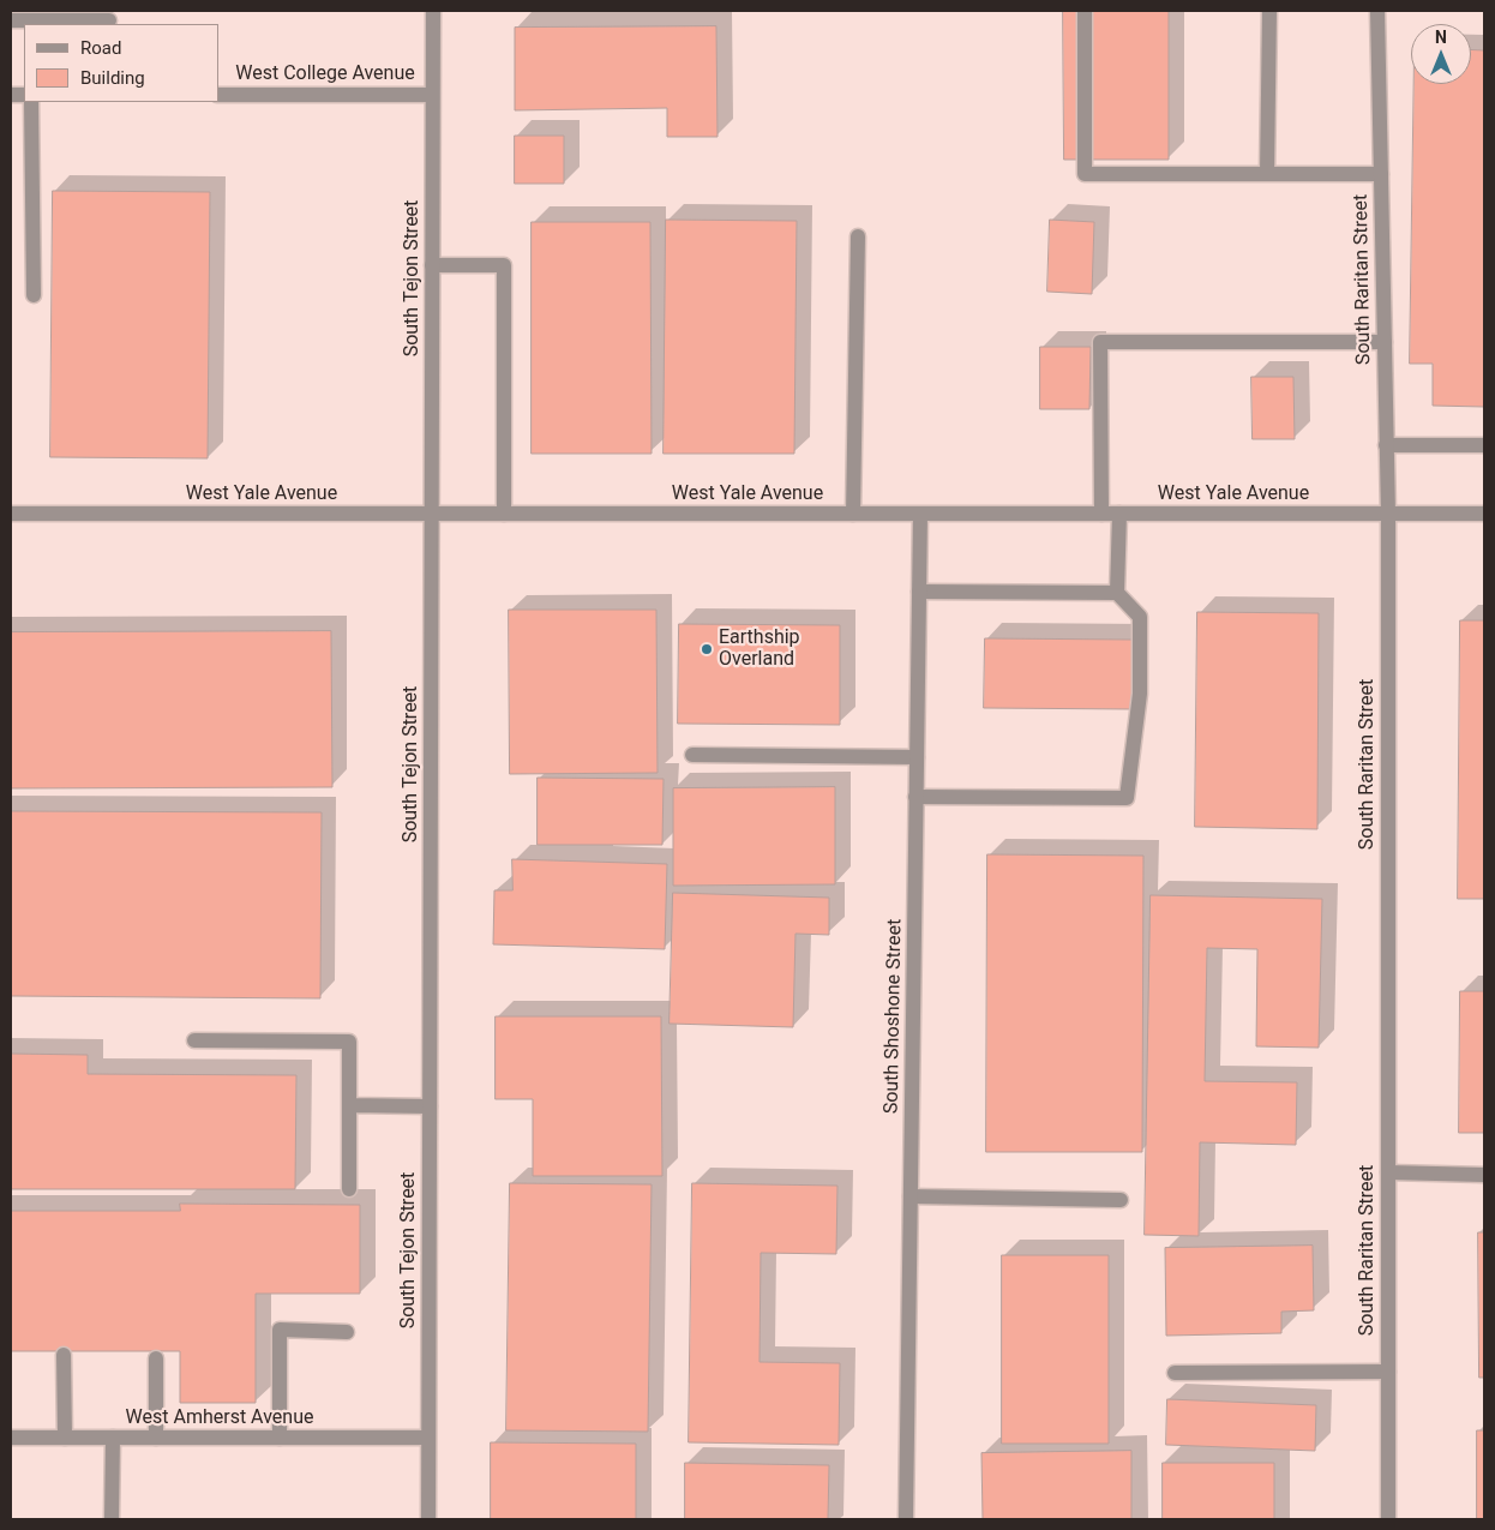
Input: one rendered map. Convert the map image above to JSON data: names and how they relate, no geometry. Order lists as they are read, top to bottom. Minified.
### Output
{"streets":{"street":["West College Avenue","South Tejon Street","South Raritan Street","West Yale Avenue","South Shoshone Street","West Amherst Avenue"]},"crossings":[["West College Avenue","South Tejon Street"],["South Tejon Street","West Yale Avenue"],["South Tejon Street","West Amherst Avenue"],["South Raritan Street","West Yale Avenue"],["West Yale Avenue","South Shoshone Street"]],"places":["Earthship Overland"],"legend":["Road","Building"],"north":"top"}
